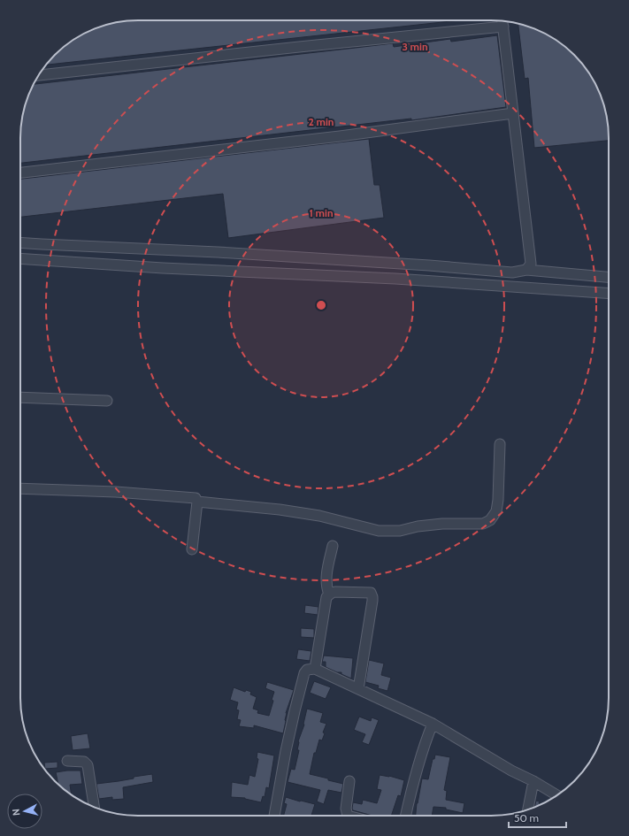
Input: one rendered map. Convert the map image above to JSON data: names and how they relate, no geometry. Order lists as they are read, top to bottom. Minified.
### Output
{"scale_bar":"50 m","north":"left","rings":["3 min","2 min","1 min"]}
